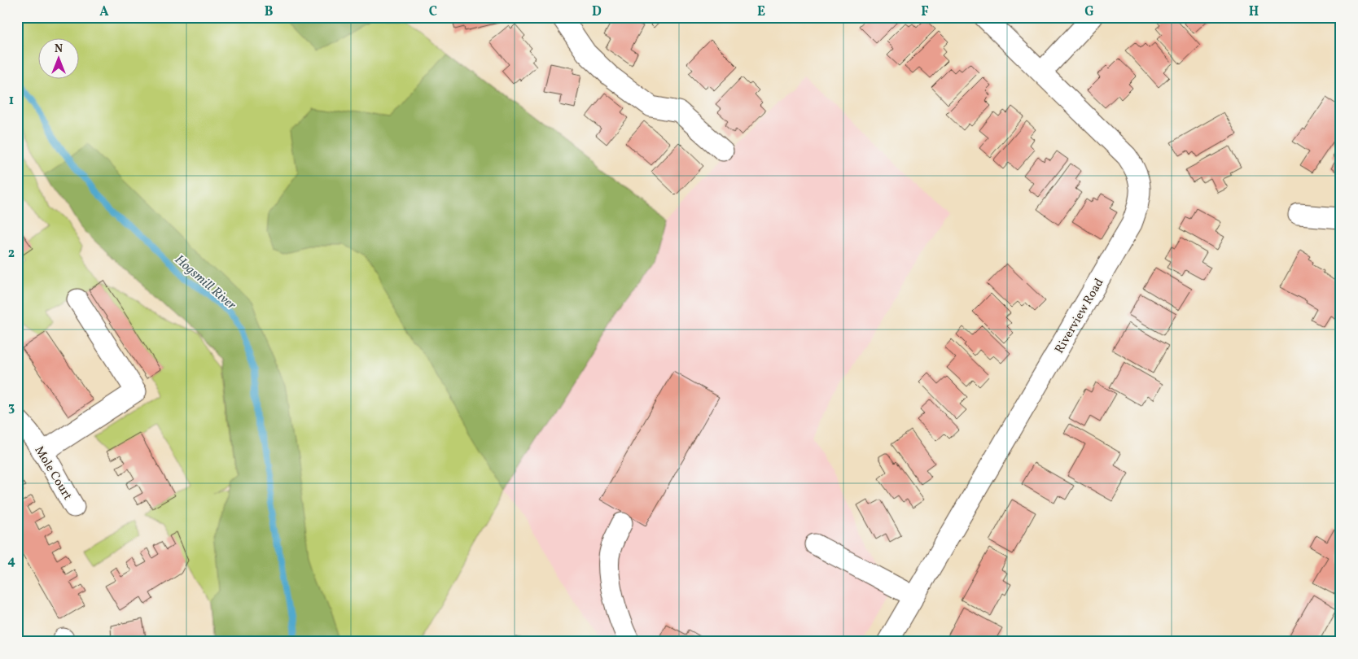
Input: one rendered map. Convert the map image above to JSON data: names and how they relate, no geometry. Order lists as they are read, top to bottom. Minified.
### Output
{"streets":{"street":["Riverview Road","Mole Court"]},"water":["Hogsmill River"],"north":"top","grid":{"columns":["A","B","C","D","E","F","G","H"],"rows":["1","2","3","4"]}}
